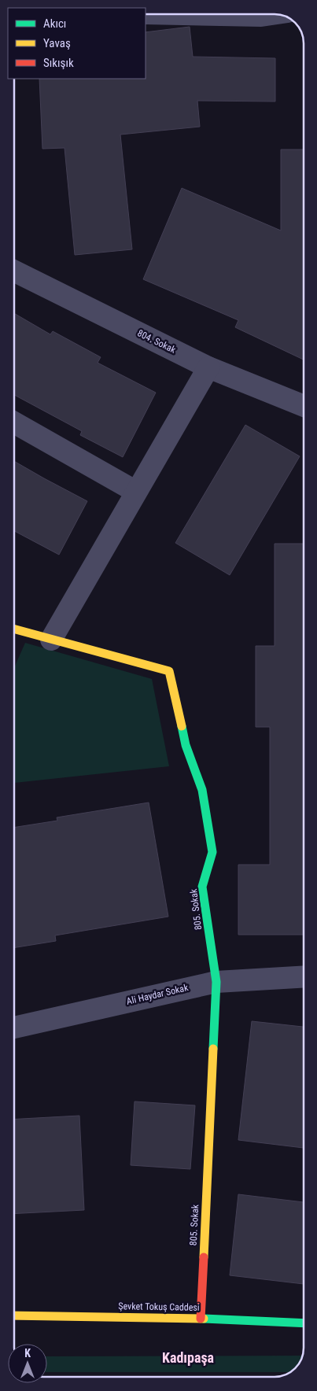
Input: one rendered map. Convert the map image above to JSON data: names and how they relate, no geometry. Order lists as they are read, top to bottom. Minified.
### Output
{"streets":{"street":["804. Sokak","805. Sokak","Ali Haydar Sokak","Şevket Tokuş Caddesi"]},"crossings":[["805. Sokak","Ali Haydar Sokak"],["805. Sokak","Şevket Tokuş Caddesi"]],"districts":["Kadıpaşa"],"legend":["Akıcı","Yavaş","Sıkışık"],"north":"top"}
